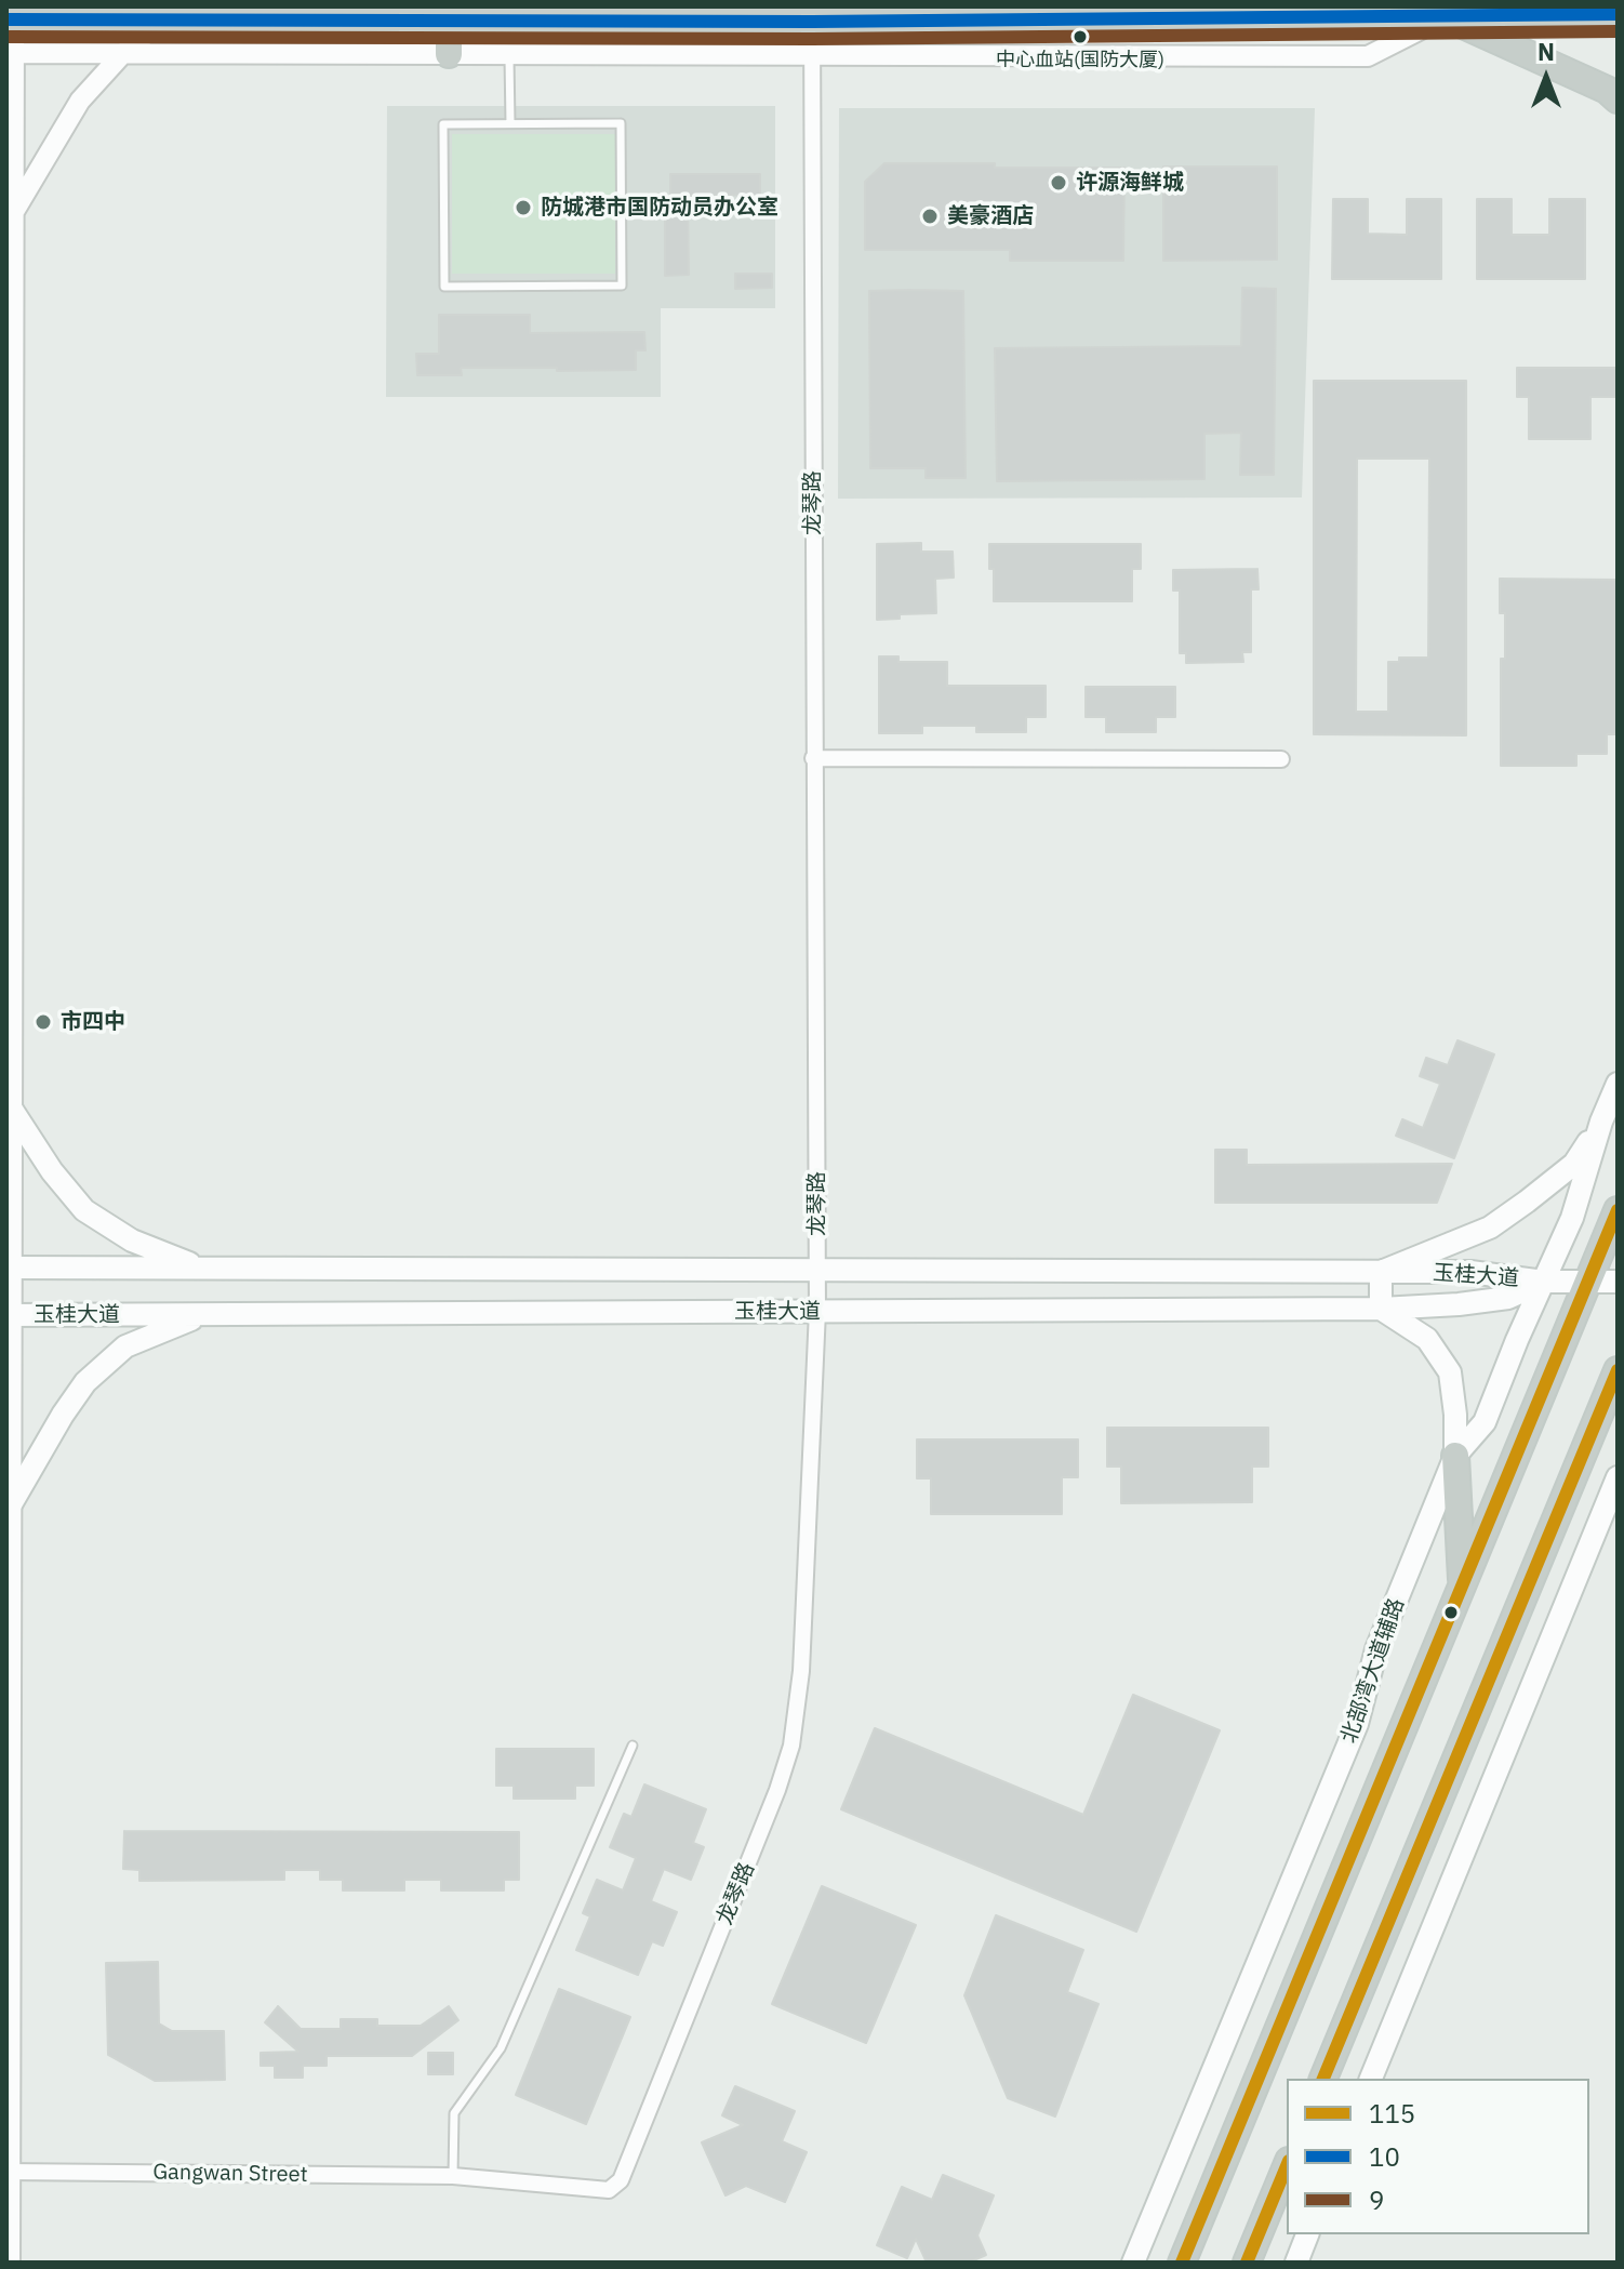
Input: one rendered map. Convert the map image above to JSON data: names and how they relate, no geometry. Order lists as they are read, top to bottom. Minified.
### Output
{"streets":{"main road":["玉桂大道","北部湾大道辅路"],"street":["龙琴路","Gangwan Street"]},"crossings":[["龙琴路","玉桂大道"],["龙琴路","Gangwan Street"],["玉桂大道","北部湾大道辅路"]],"places":["中心血站(国防大厦)","许源海鲜城","防城港市国防动员办公室","美豪酒店","市四中"],"lines":["transit line 10","transit line 9","transit line 115"],"legend":["115","10","9"],"north":"top"}
